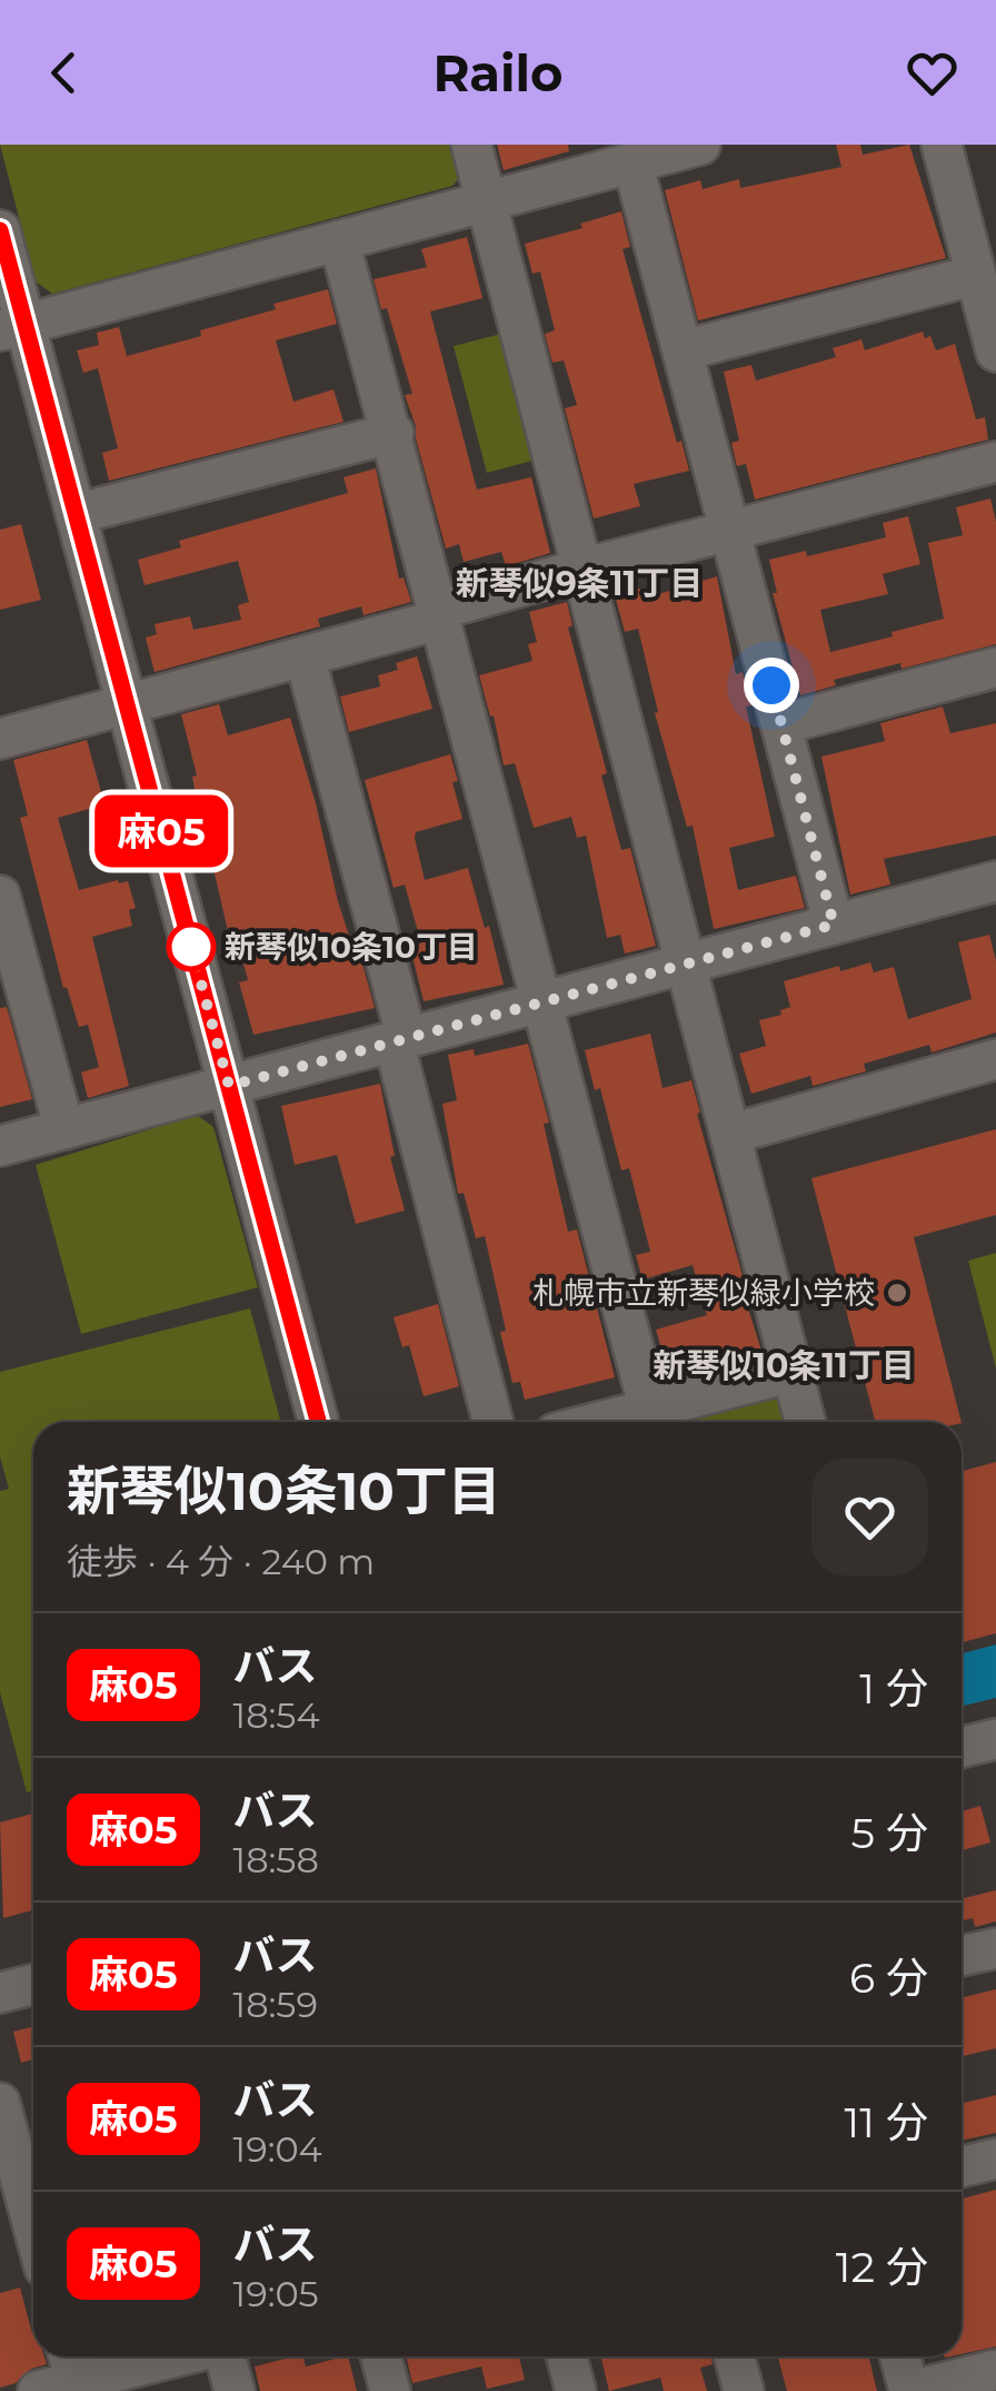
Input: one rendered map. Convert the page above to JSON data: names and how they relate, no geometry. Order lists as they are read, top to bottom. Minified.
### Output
{"districts":["新琴似9条11丁目","新琴似10条11丁目"],"places":["新琴似10条10丁目","札幌市立新琴似緑小学校"],"lines":["bus line 麻05"],"page":{"header":"Railo","on_map":"麻05","heading":["新琴似10条10丁目","徒歩 · 4 分 · 240 m"],"list":[{"mark":"麻05","name":"バス","note":"18:54","value":"1 分"},{"mark":"麻05","name":"バス","note":"18:58","value":"5 分"},{"mark":"麻05","name":"バス","note":"18:59","value":"6 分"},{"mark":"麻05","name":"バス","note":"19:04","value":"11 分"},{"mark":"麻05","name":"バス","note":"19:05","value":"12 分"}]}}
